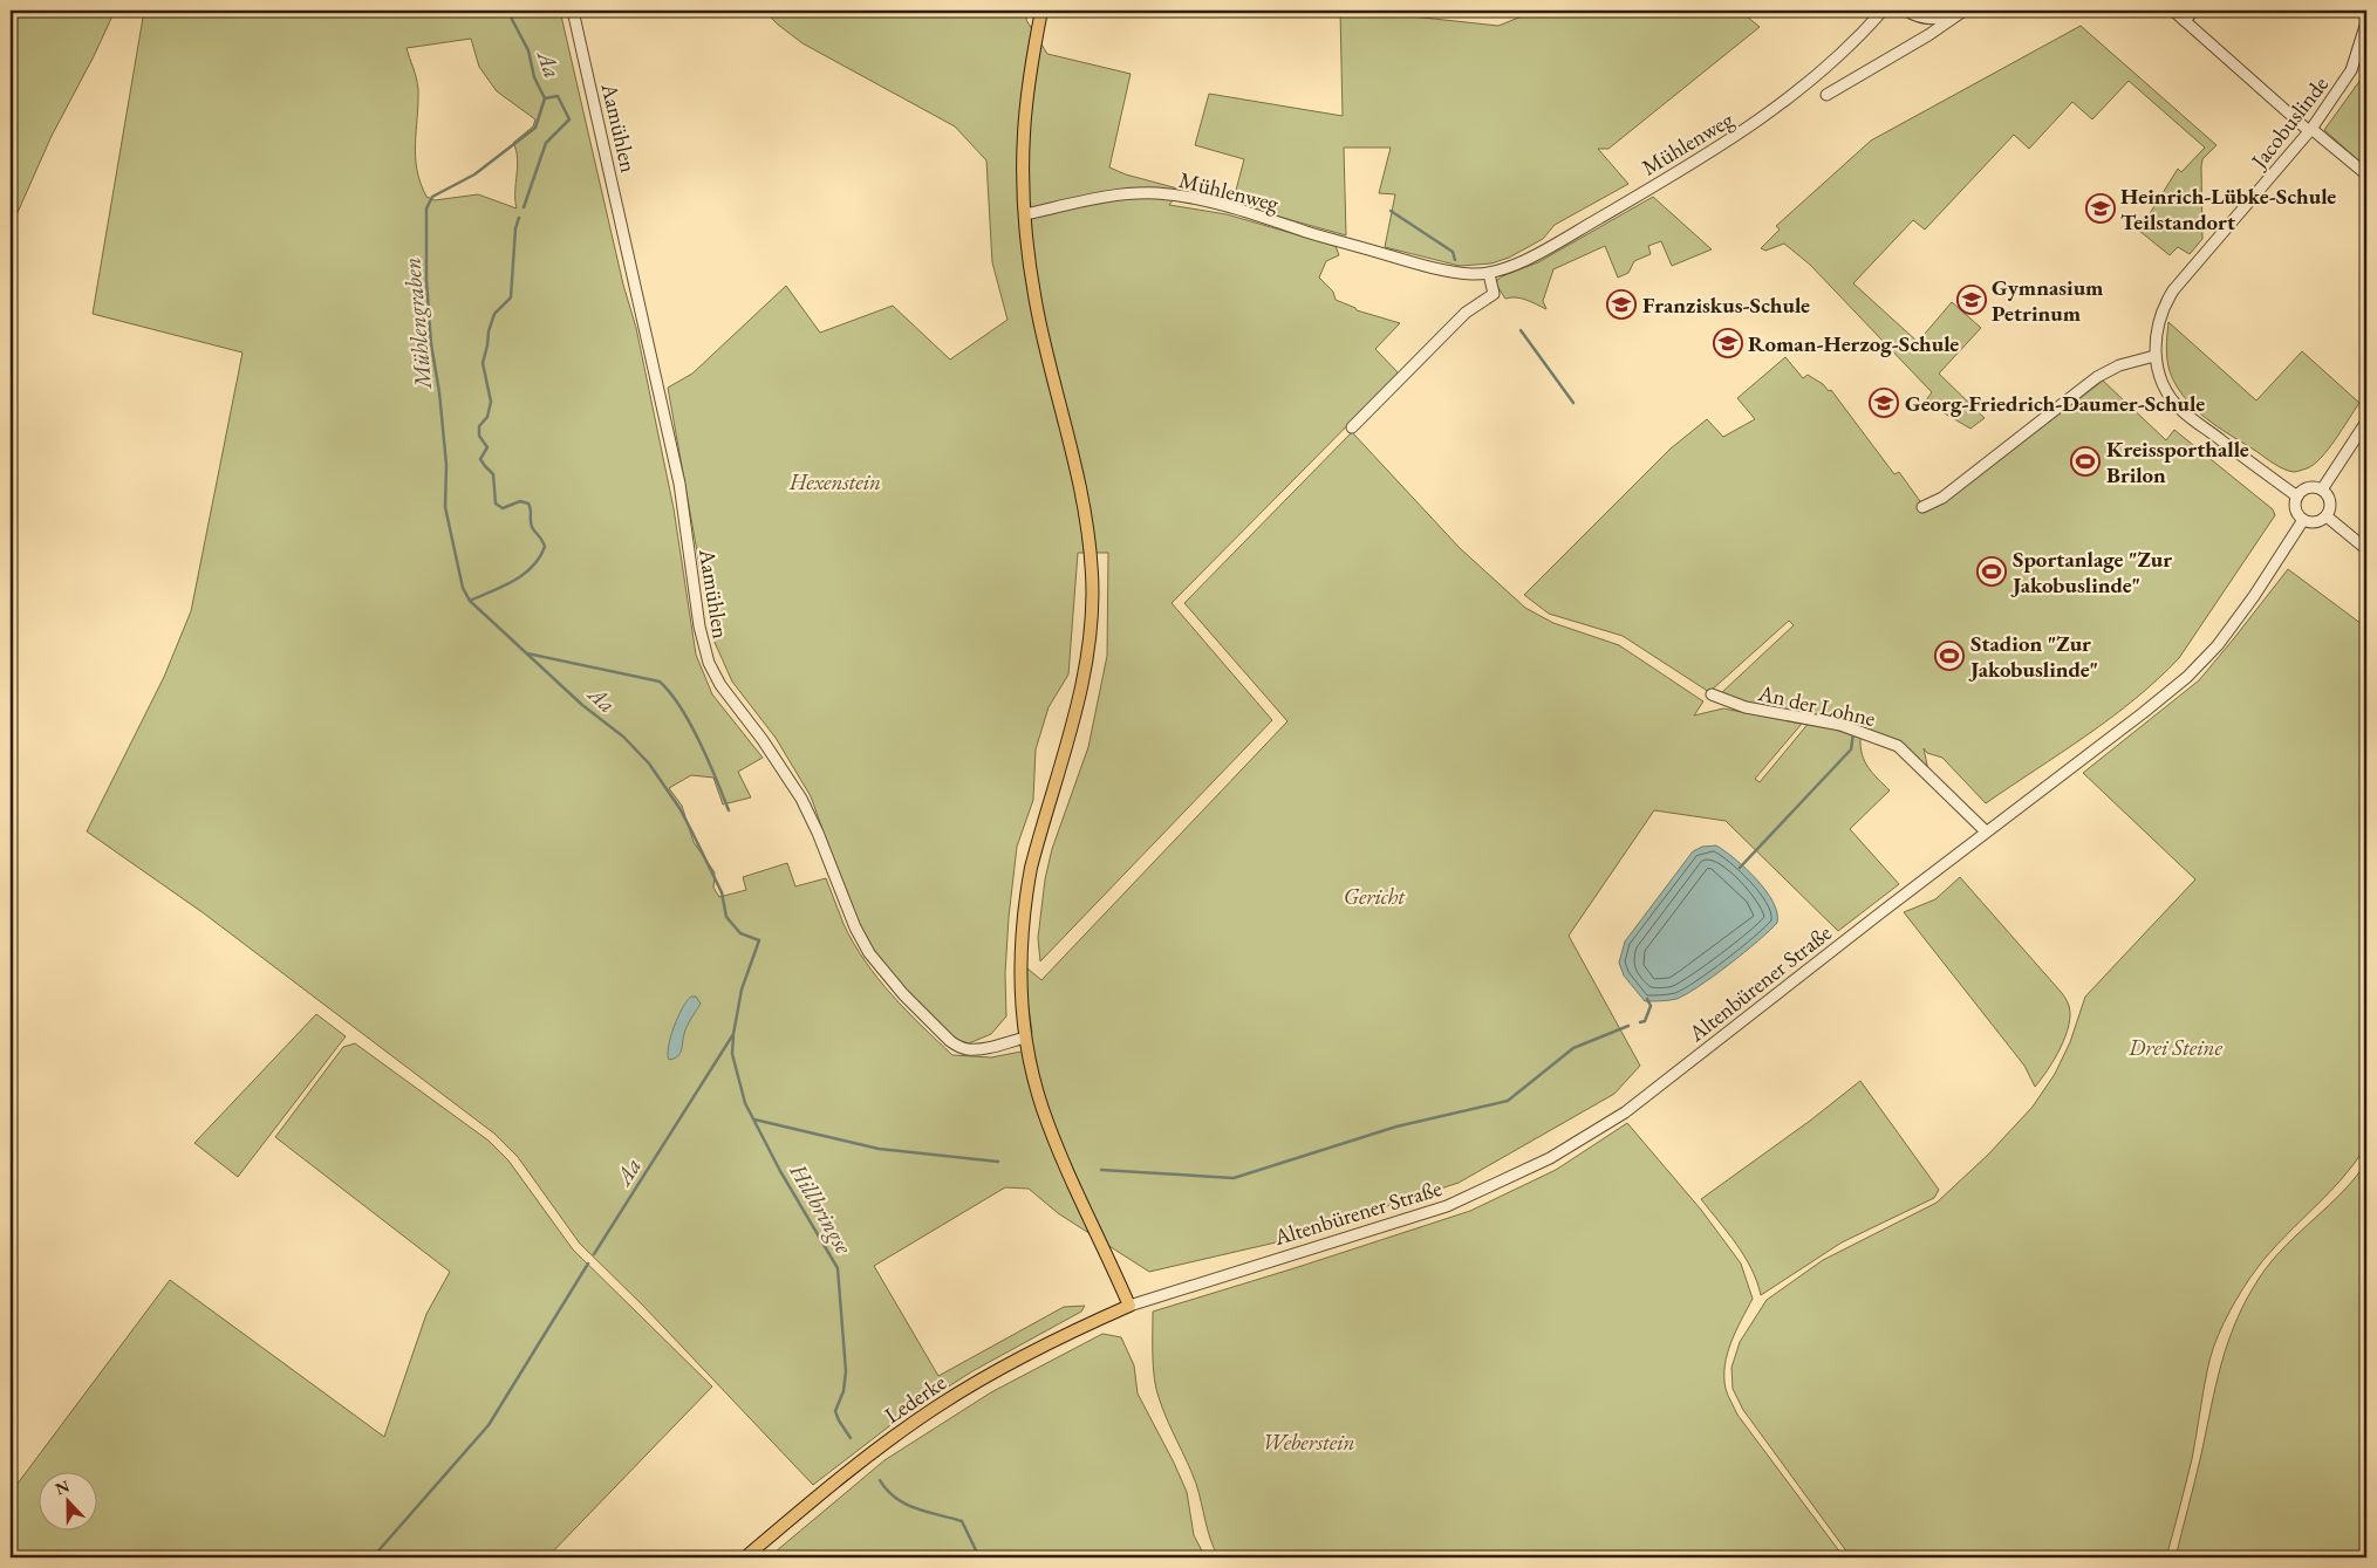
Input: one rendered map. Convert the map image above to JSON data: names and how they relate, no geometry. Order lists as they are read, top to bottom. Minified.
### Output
{"streets":{"main road":["Lederke"],"street":["Jacobuslinde","Aamühlen","Mühlenweg","An der Lohne","Altenbürener Straße"]},"crossings":[["Jacobuslinde","Altenbürener Straße"],["An der Lohne","Altenbürener Straße"],["Altenbürener Straße","Lederke"]],"water":["Aa","Mühlengraben","Hillbringse"],"parks":["Hexenstein","Gericht","Drei Steine","Weberstein"],"places":{"school or university":["Heinrich-Lübke-Schule Teilstandort","Gymnasium Petrinum","Franziskus-Schule","Roman-Herzog-Schule","Georg-Friedrich-Daumer-Schule"],"sports":["Kreissporthalle Brilon","Sportanlage \"Zur Jakobuslinde\"","Stadion \"Zur Jakobuslinde\""]},"north":"top"}
